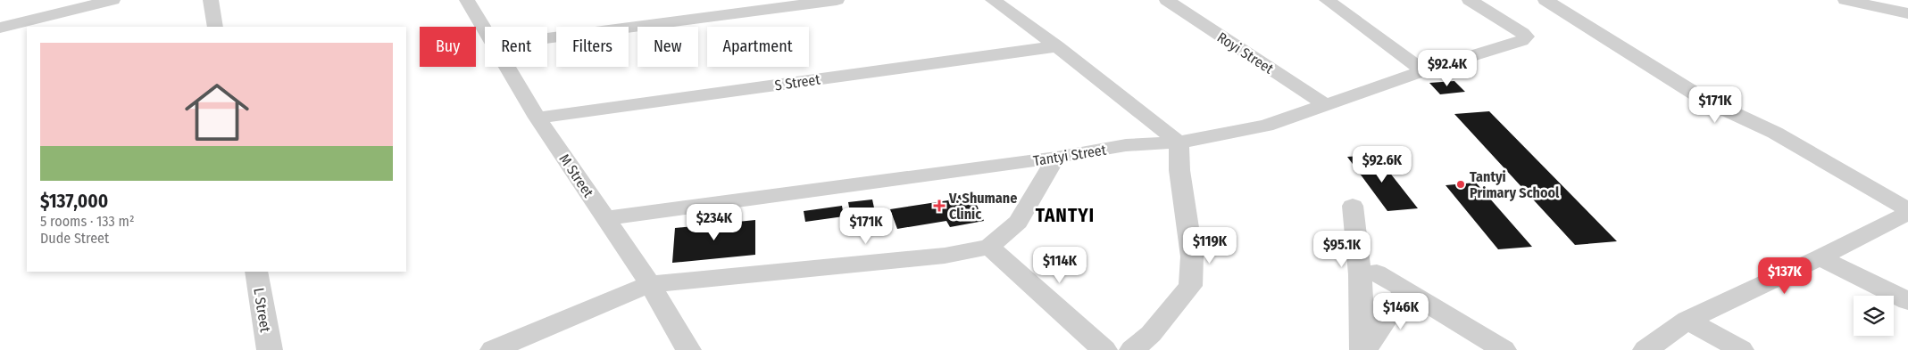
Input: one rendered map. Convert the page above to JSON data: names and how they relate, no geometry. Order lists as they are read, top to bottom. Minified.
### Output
{"streets":{"street":["Royi Street","S Street","Tantyi Street","M Street","L Street"]},"crossings":[["Royi Street","Tantyi Street"],["S Street","M Street"],["Tantyi Street","M Street"]],"districts":["TANTYI"],"places":{"other":["Tantyi Primary School"],"health":["V. Shumane Clinic"]},"page":{"chip":["Buy","Rent","Filters","New","Apartment"],"list":[{"name":"$137,000","note":"5 rooms · 133 m² · Dude Street"}],"price":["$92.4K","$171K","$92.6K","$234K","$171K","$119K","$95.1K","$114K","$137K","$146K"]}}
